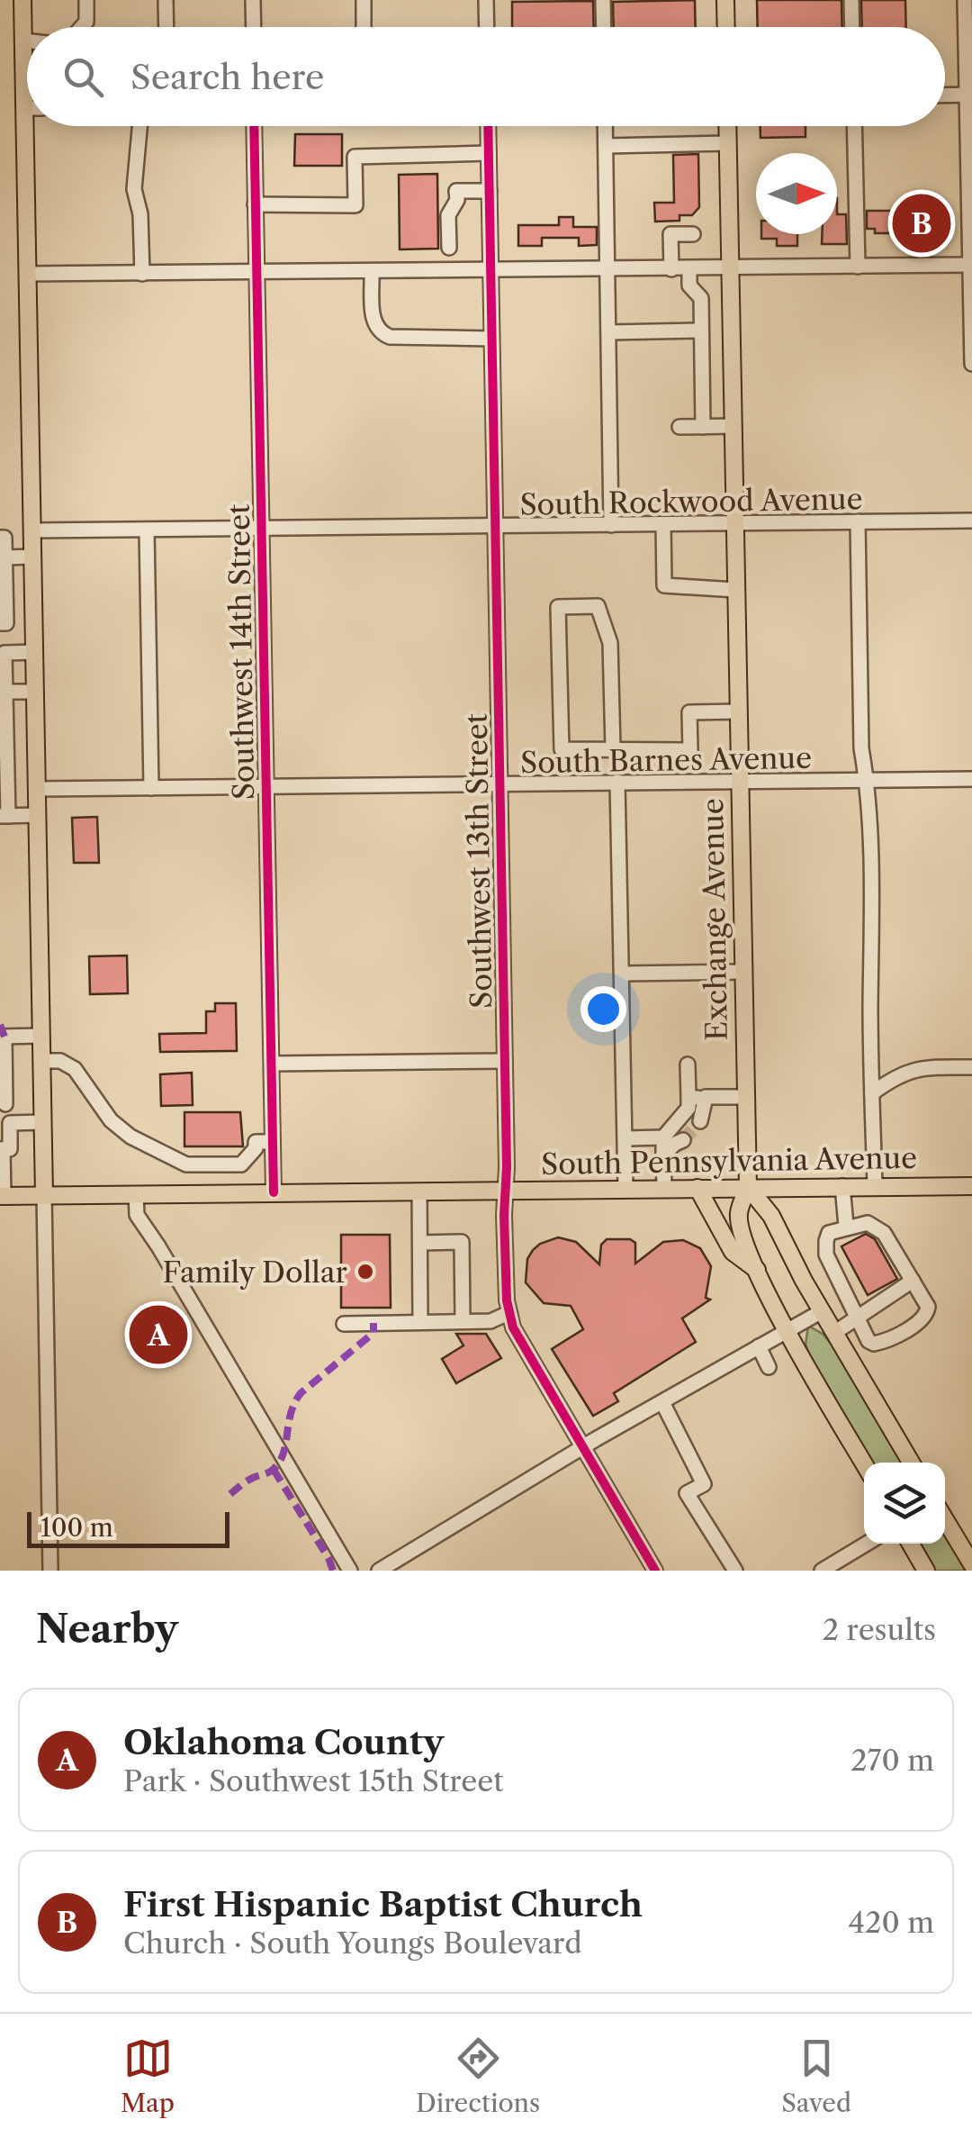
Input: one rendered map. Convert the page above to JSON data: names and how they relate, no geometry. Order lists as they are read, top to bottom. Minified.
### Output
{"streets":{"main road":["Exchange Avenue","South Pennsylvania Avenue"],"street":["South Rockwood Avenue","Southwest 14th Street","South Barnes Avenue","Southwest 13th Street"]},"crossings":[["South Rockwood Avenue","Southwest 14th Street"],["South Rockwood Avenue","Southwest 13th Street"],["South Rockwood Avenue","Exchange Avenue"],["Southwest 14th Street","South Barnes Avenue"],["Southwest 14th Street","South Pennsylvania Avenue"],["South Barnes Avenue","Southwest 13th Street"],["South Barnes Avenue","Exchange Avenue"],["Southwest 13th Street","South Pennsylvania Avenue"],["Exchange Avenue","South Pennsylvania Avenue"]],"places":["Family Dollar"],"scale_bar":"100 m","north":"right","page":{"search":"Search here","pins":["B","A"],"scale":"100 m","heading":["Nearby","2 results"],"list":[{"mark":"A","name":"Oklahoma County","note":"Park · Southwest 15th Street","value":"270 m"},{"mark":"B","name":"First Hispanic Baptist Church","note":"Church · South Youngs Boulevard","value":"420 m"}],"nav":["Map","Directions","Saved"]}}
